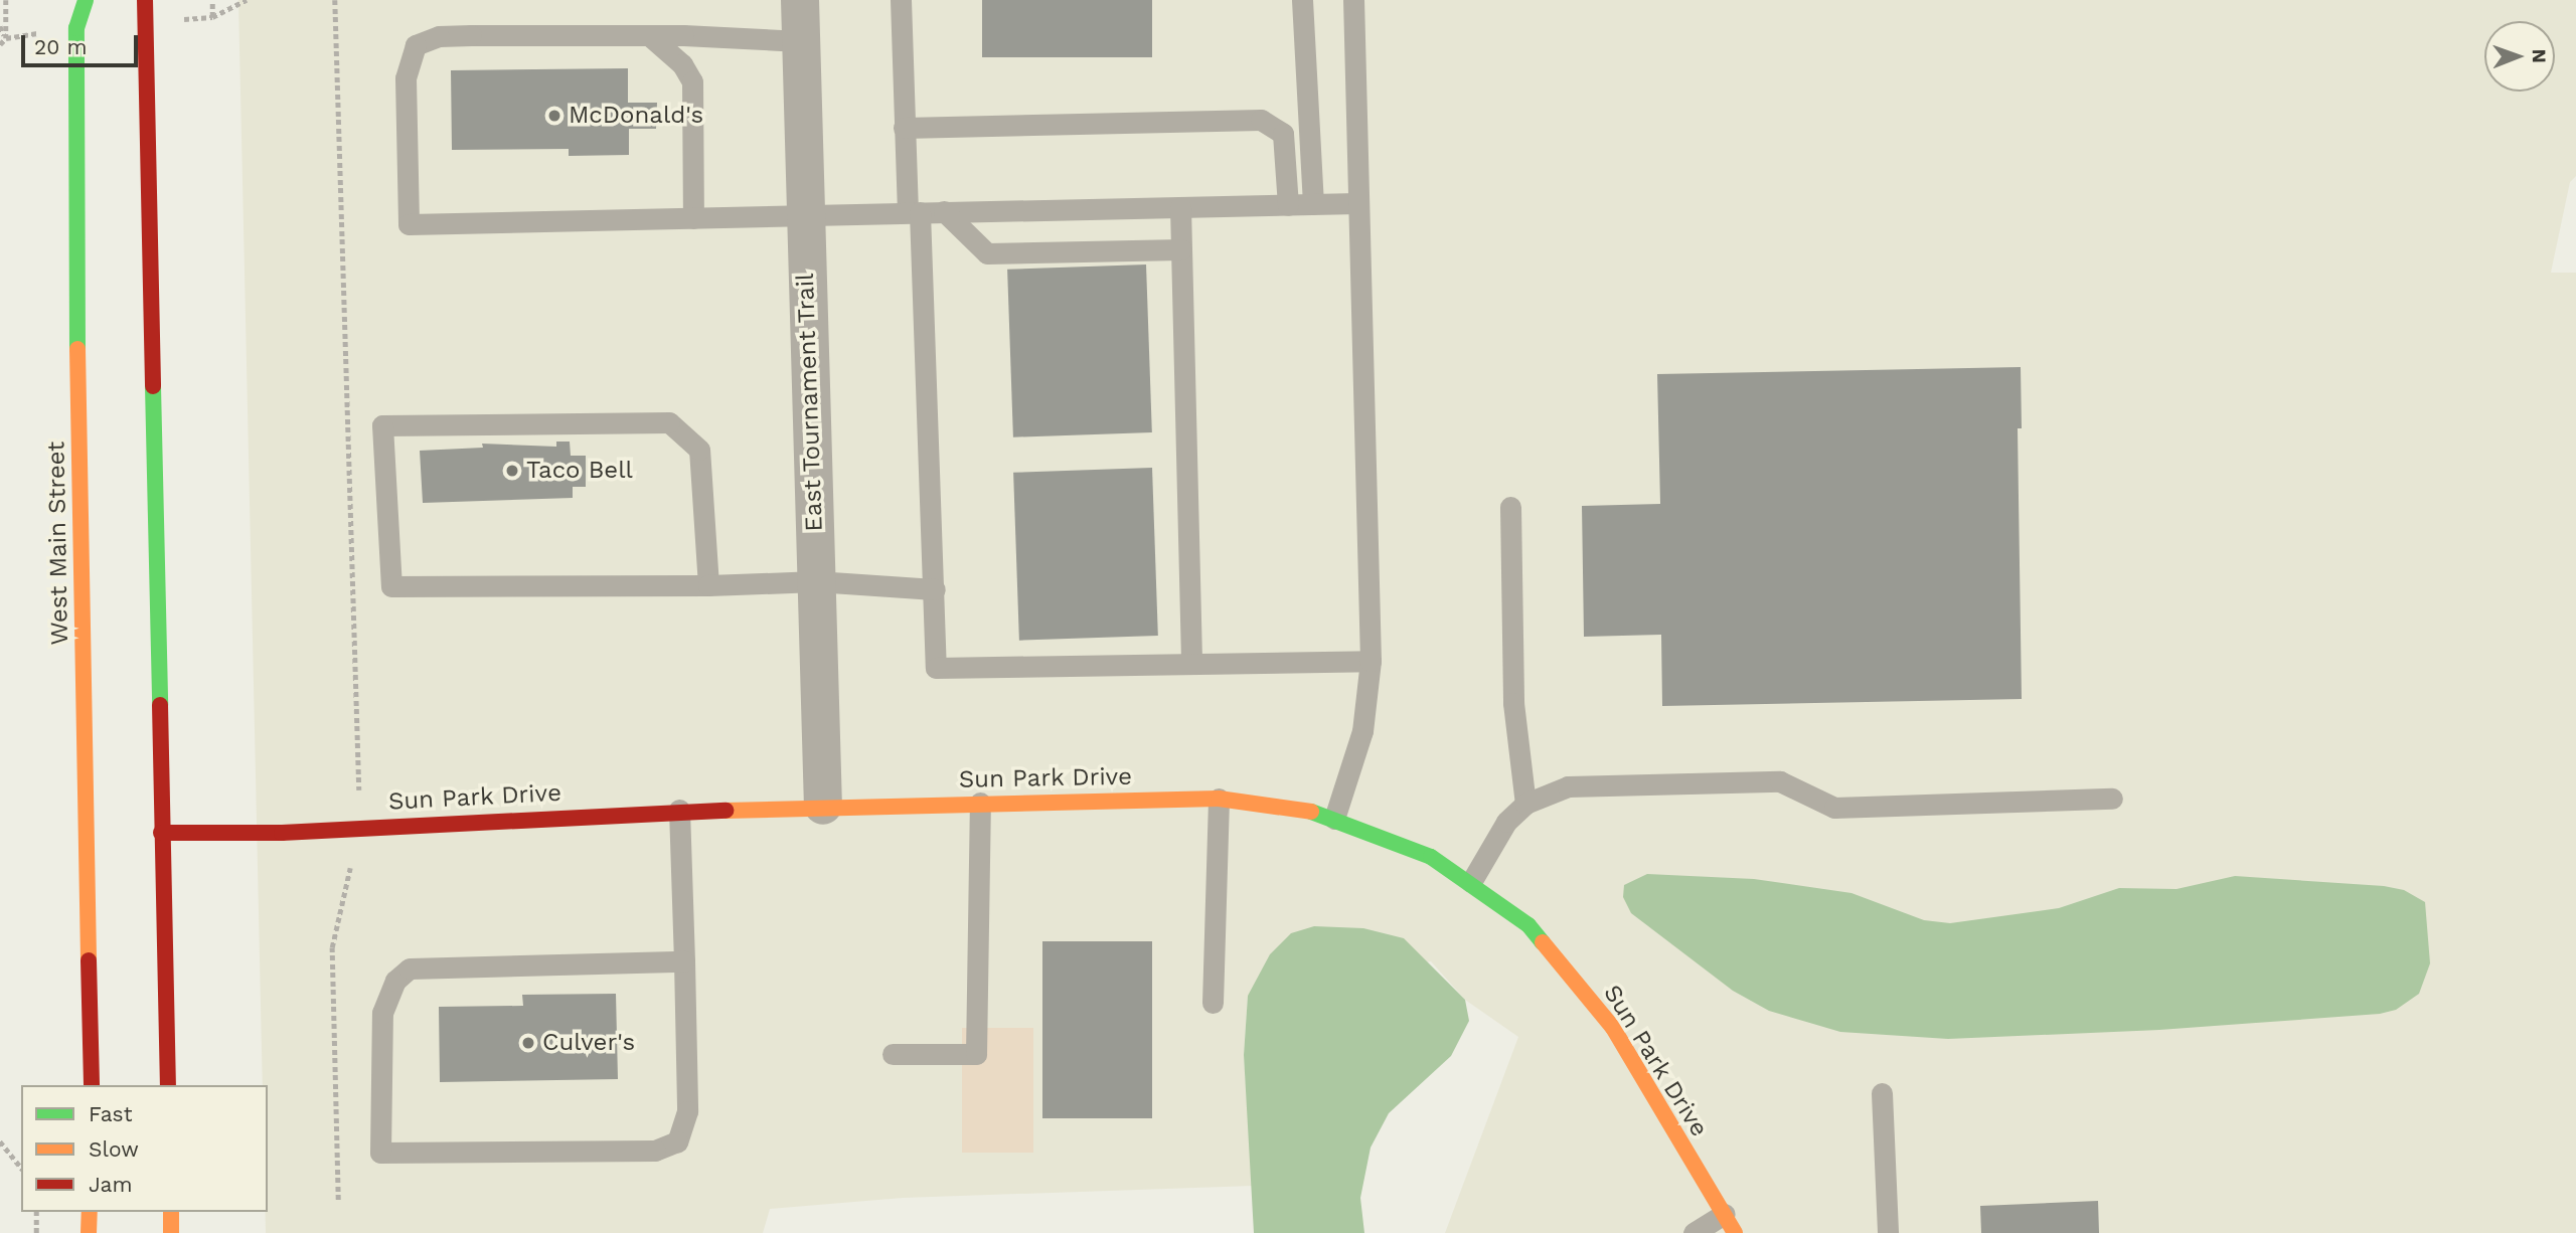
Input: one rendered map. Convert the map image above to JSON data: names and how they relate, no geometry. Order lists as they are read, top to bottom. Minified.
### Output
{"streets":{"main road":["West Main Street","Sun Park Drive"],"street":["East Tournament Trail"]},"crossings":[["East Tournament Trail","Sun Park Drive"]],"places":["McDonald's","Taco Bell","Culver's"],"legend":["Fast","Slow","Jam"],"scale_bar":"20 m","north":"right"}
